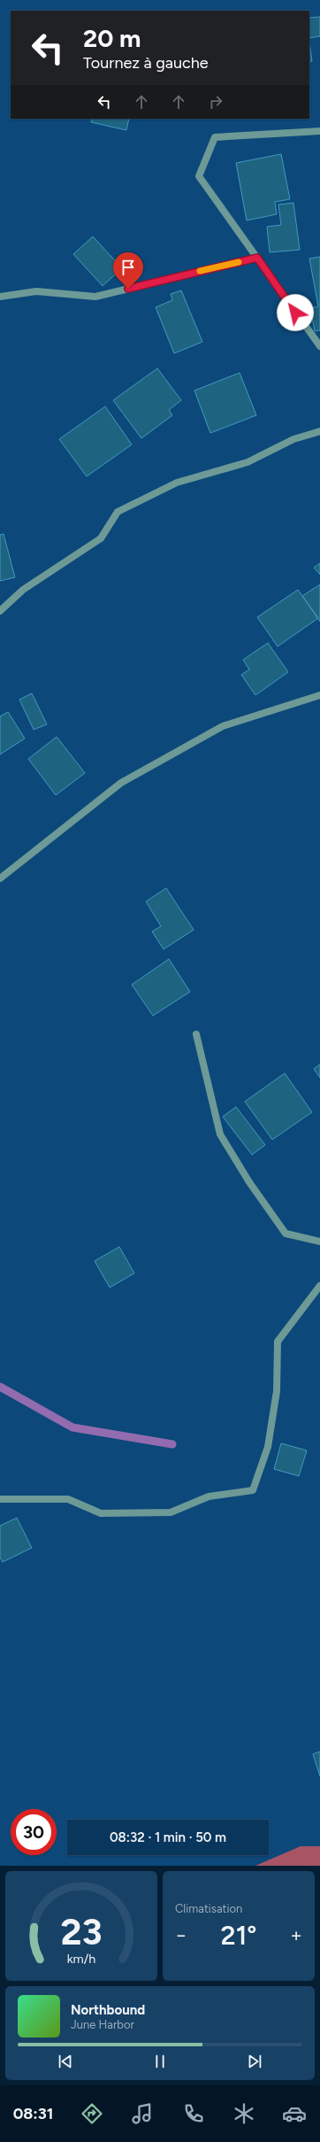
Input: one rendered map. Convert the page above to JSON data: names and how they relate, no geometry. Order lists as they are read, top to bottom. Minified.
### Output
{"page":{"turn":["20 m","Tournez à gauche"],"limit":"30","trip":"08:32 · 1 min · 50 m","tile":"Climatisation","heat":["−","21°","+"],"song":["Northbound","June Harbor"],"tabs":"08:31","gauge":["23","km/h"]}}
